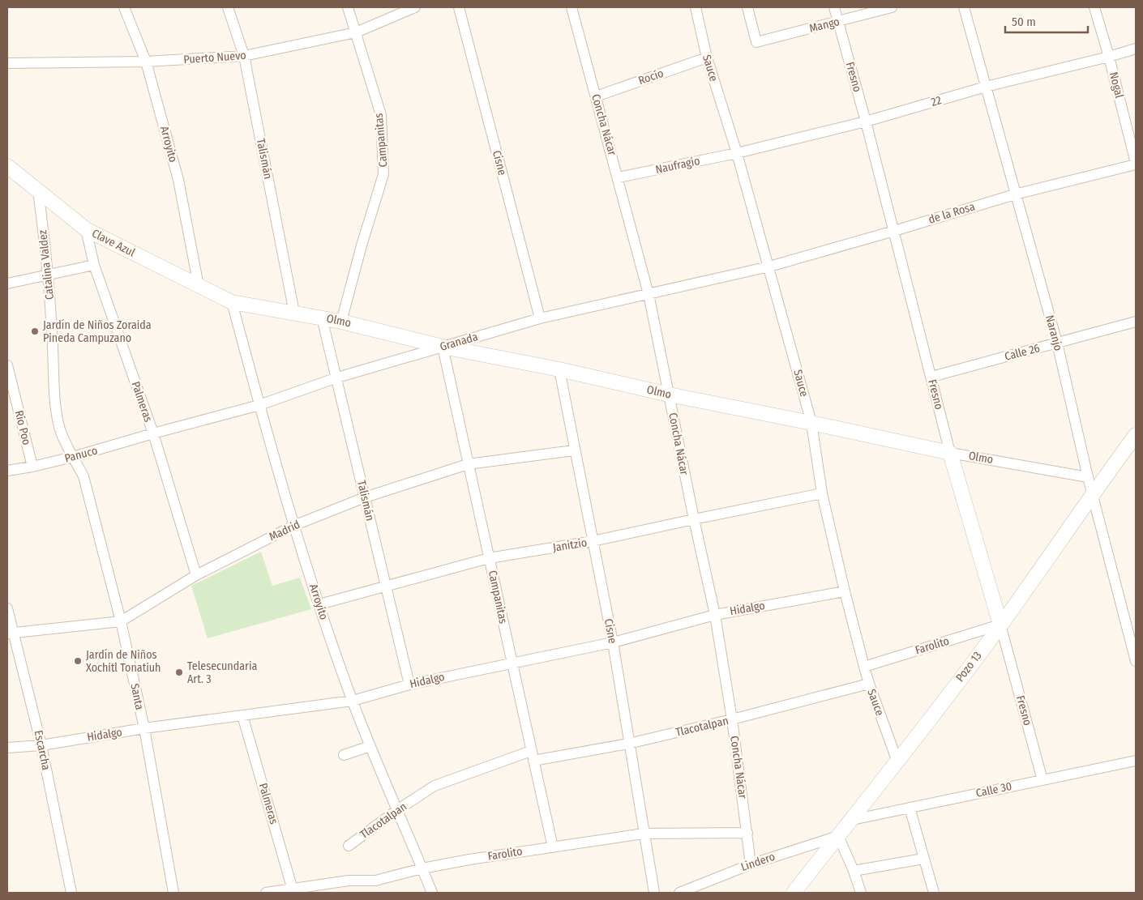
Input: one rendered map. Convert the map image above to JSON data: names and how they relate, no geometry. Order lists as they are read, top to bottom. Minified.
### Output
{"streets":{"main road":["Fresno","Clave Azul","Olmo","Pozo 13"],"street":["Mango","Puerto Nuevo","Sauce","Rocío","Nogal","22","Concha Nácar","Campanitas","Arroyito","Talismán","Cisne","Naufragio","de la Rosa","Catalina Valdez","Naranjo","Granada","Calle 26","Palmeras","Río Poo","Panuco","Madrid","Janitzio","Hidalgo","Farolito","Santa","Tlacotalpan","Escarcha","Calle 30","Lindero"]},"crossings":[["Mango","Fresno"],["Puerto Nuevo","Campanitas"],["Puerto Nuevo","Arroyito"],["Puerto Nuevo","Talismán"],["Sauce","Rocío"],["Sauce","22"],["Sauce","Naufragio"],["Sauce","de la Rosa"],["Sauce","Olmo"],["Sauce","Granada"],["Sauce","Janitzio"],["Sauce","Hidalgo"],["Sauce","Farolito"],["Sauce","Pozo 13"],["Sauce","Tlacotalpan"],["Rocío","Concha Nácar"],["Fresno","22"],["Fresno","de la Rosa"],["Fresno","Olmo"],["Fresno","Calle 26"],["Fresno","Farolito"],["Fresno","Pozo 13"],["Fresno","Calle 30"],["Nogal","22"],["Nogal","de la Rosa"],["22","Naufragio"],["22","Naranjo"],["Concha Nácar","Naufragio"],["Concha Nácar","Olmo"],["Concha Nácar","Granada"],["Concha Nácar","Janitzio"],["Concha Nácar","Hidalgo"],["Concha Nácar","Farolito"],["Concha Nácar","Tlacotalpan"],["Concha Nácar","Lindero"],["Campanitas","Olmo"],["Campanitas","Granada"],["Campanitas","Madrid"],["Campanitas","Janitzio"],["Campanitas","Hidalgo"],["Campanitas","Farolito"],["Campanitas","Tlacotalpan"],["Arroyito","Clave Azul"],["Arroyito","Olmo"],["Arroyito","Granada"],["Arroyito","Madrid"],["Arroyito","Janitzio"],["Arroyito","Hidalgo"],["Arroyito","Farolito"],["Arroyito","Tlacotalpan"],["Talismán","Olmo"],["Talismán","Granada"],["Talismán","Madrid"],["Talismán","Janitzio"],["Talismán","Hidalgo"],["Cisne","Olmo"],["Cisne","Granada"],["Cisne","Madrid"],["Cisne","Janitzio"],["Cisne","Hidalgo"],["Cisne","Farolito"],["Cisne","Tlacotalpan"],["de la Rosa","Naranjo"],["de la Rosa","Granada"],["Clave Azul","Catalina Valdez"],["Clave Azul","Olmo"],["Clave Azul","Palmeras"],["Catalina Valdez","Panuco"],["Catalina Valdez","Santa"],["Olmo","Naranjo"],["Olmo","Granada"],["Naranjo","Calle 26"],["Naranjo","Pozo 13"],["Granada","Palmeras"],["Granada","Panuco"],["Palmeras","Panuco"],["Palmeras","Madrid"],["Palmeras","Hidalgo"],["Palmeras","Farolito"],["Río Poo","Panuco"],["Panuco","Santa"],["Madrid","Santa"],["Madrid","Escarcha"],["Hidalgo","Santa"],["Hidalgo","Escarcha"],["Farolito","Pozo 13"],["Pozo 13","Calle 30"],["Pozo 13","Lindero"]],"places":["Jardín de Niños Zoraida Pineda Campuzano","Jardín de Niños Xochitl Tonatiuh","Telesecundaria Art. 3"],"scale_bar":"50 m"}
